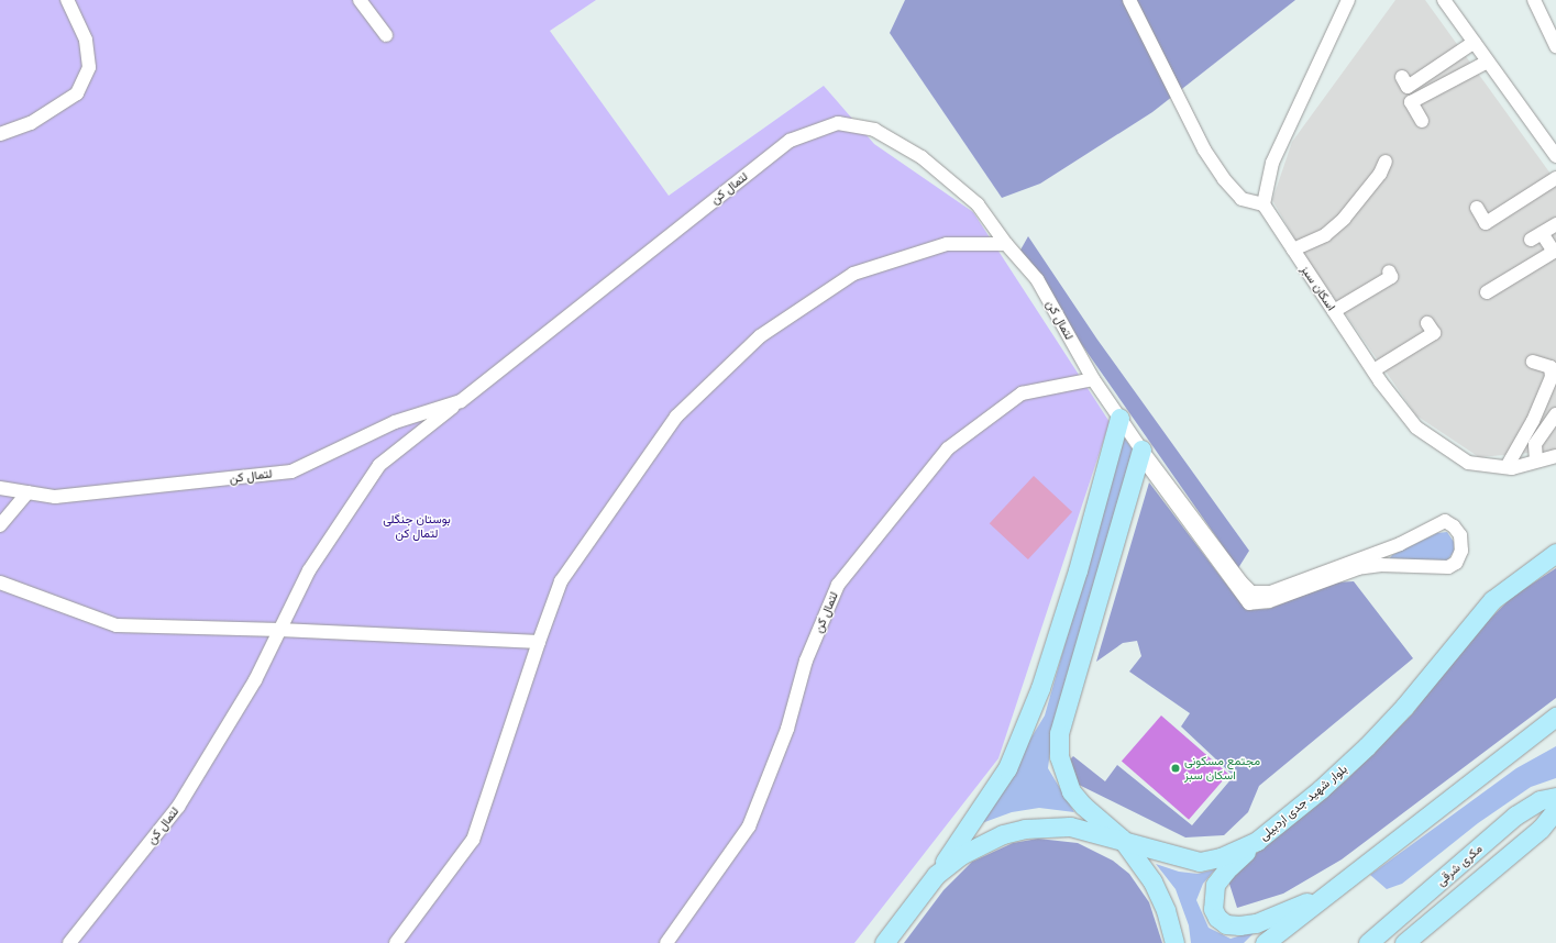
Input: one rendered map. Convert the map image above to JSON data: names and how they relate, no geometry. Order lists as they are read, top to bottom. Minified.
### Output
{"streets":{"main road":["بلوار شهید جدی اردبیلی","مکری شرقی"],"street":["لتمال کن","اسکان سبز"]},"parks":["بوستان جنگلی لتمال کن"],"places":["مجتمع مسکونی اسکان سبز"]}
